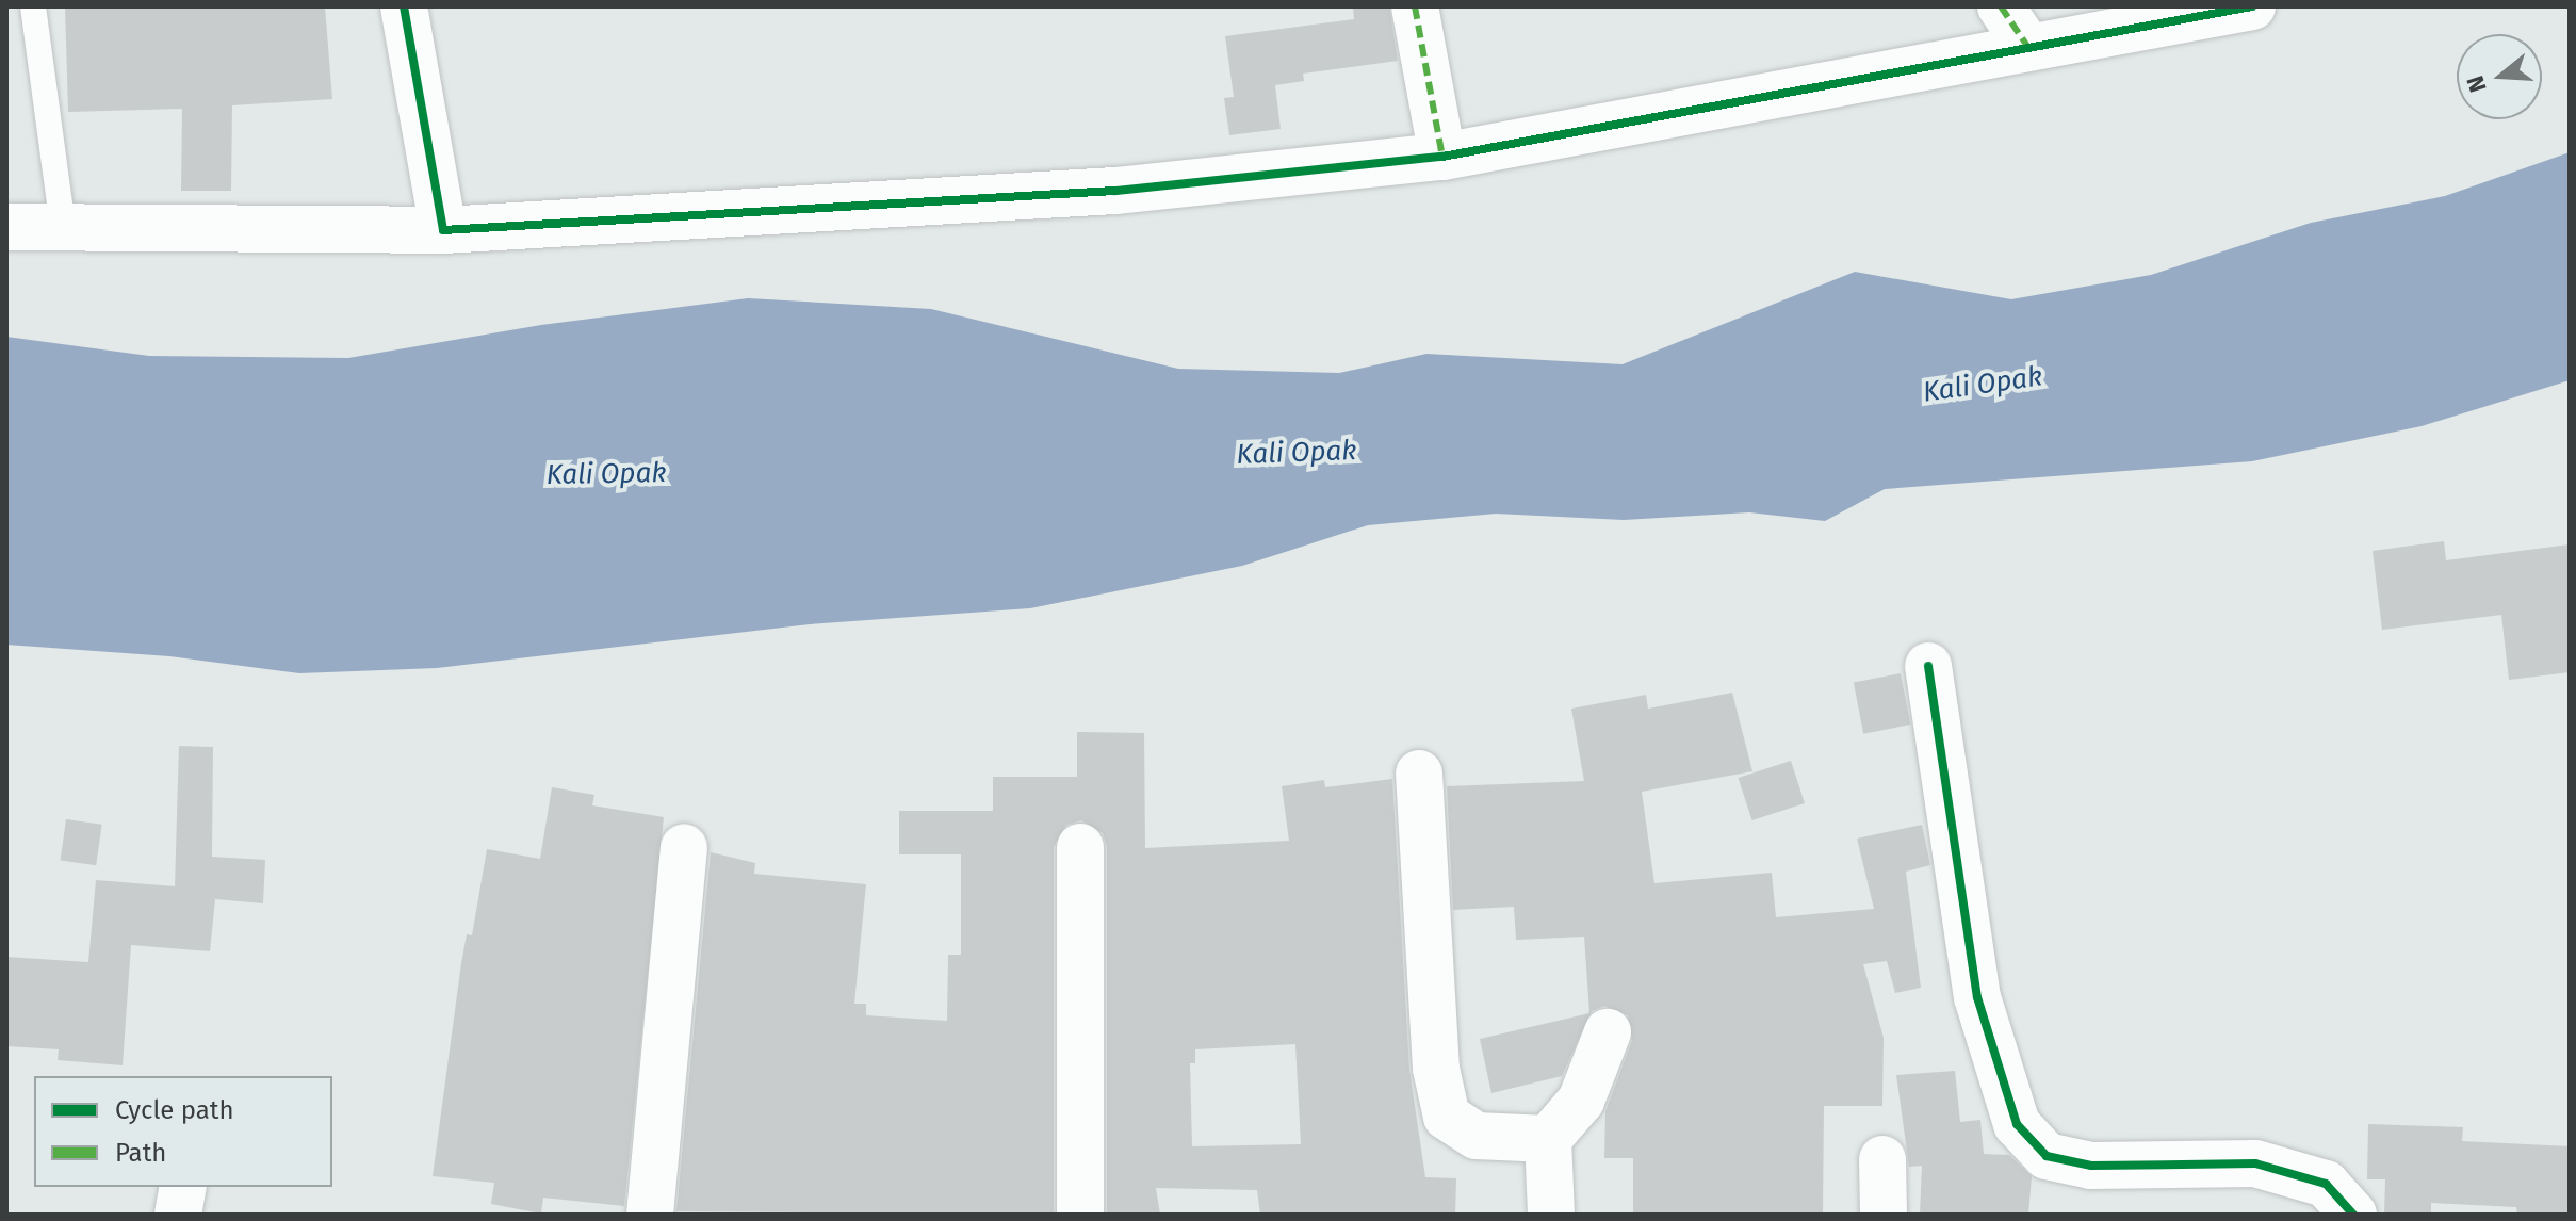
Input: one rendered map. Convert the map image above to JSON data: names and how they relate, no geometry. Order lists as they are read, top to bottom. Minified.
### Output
{"water":["Kali Opak"],"legend":["Cycle path","Path"],"north":"left"}
